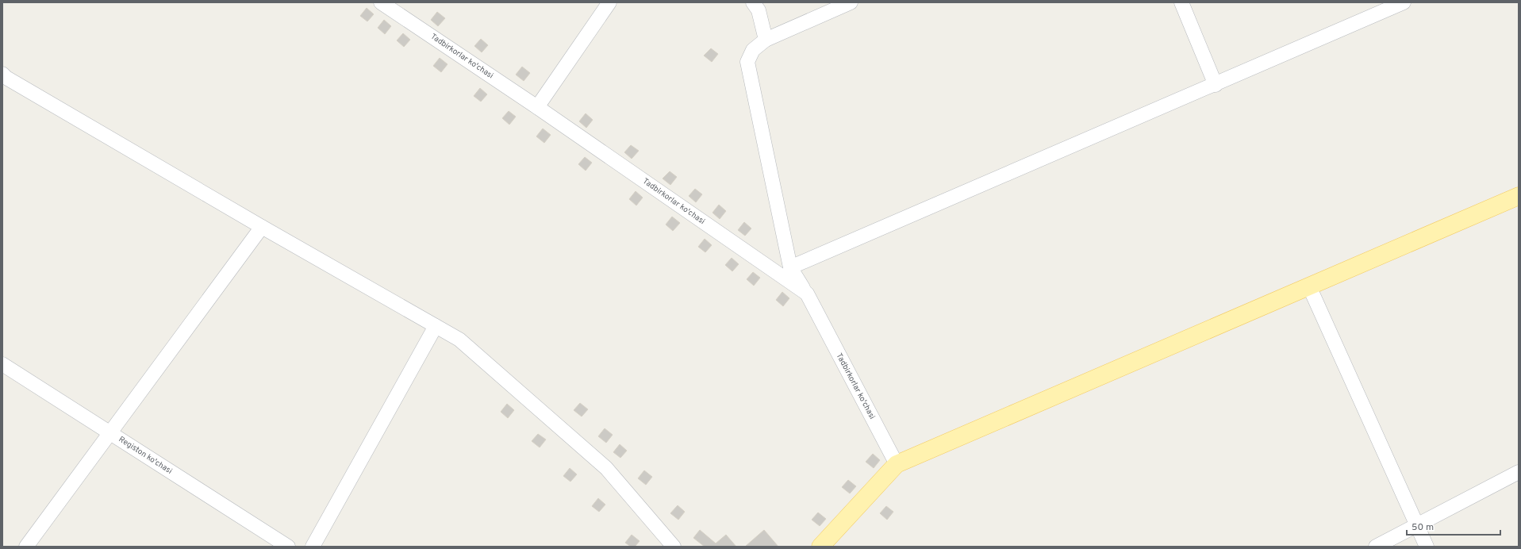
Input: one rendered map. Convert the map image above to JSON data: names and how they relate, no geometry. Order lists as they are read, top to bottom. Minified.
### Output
{"streets":{"street":["Tadbirkorlar ko'chasi","Registon ko'chasi"]},"scale_bar":"50 m"}
